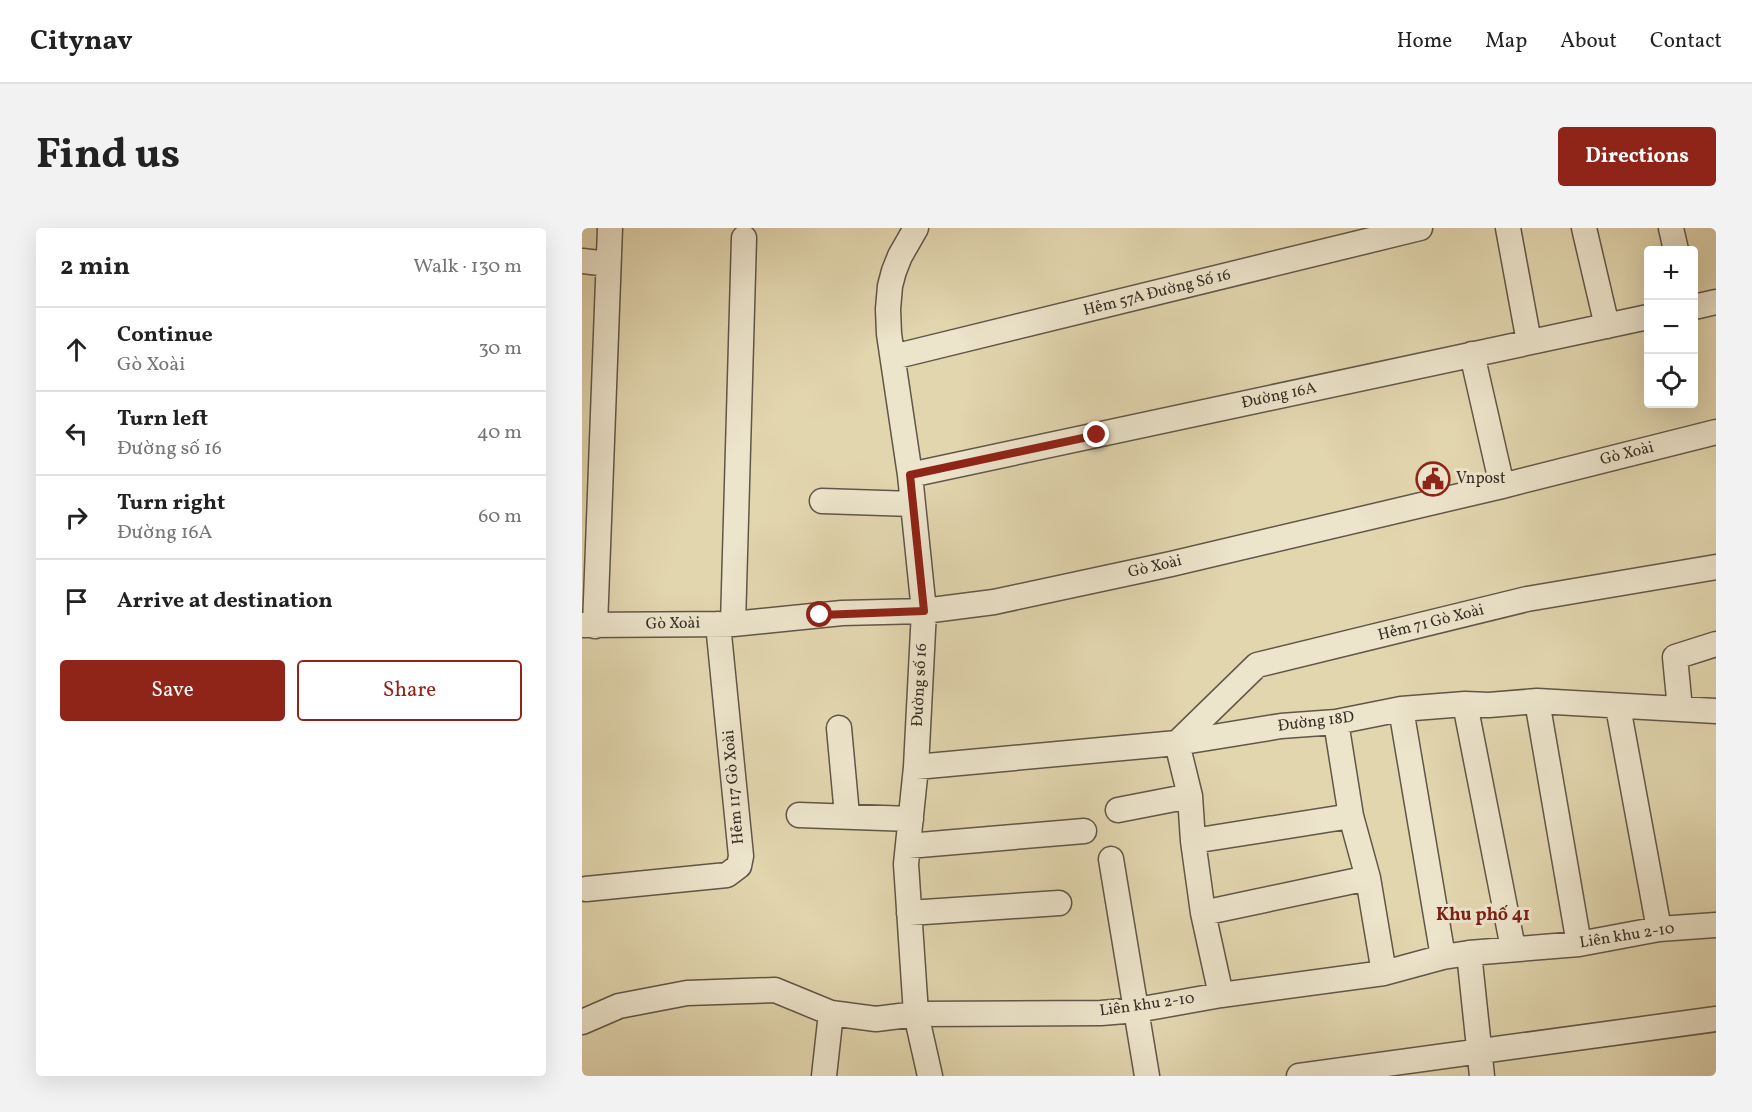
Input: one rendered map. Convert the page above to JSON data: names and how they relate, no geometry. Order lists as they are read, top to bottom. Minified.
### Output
{"streets":{"street":["Hẻm 57A Đường Số 16","Đường 16A","Gò Xoài","Hẻm 71 Gò Xoài","Đường số 16","Đường 18D","Hẻm 117 Gò Xoài","Liên khu 2-10"]},"crossings":[["Hẻm 57A Đường Số 16","Đường số 16"],["Đường 16A","Đường số 16"],["Gò Xoài","Đường số 16"],["Gò Xoài","Hẻm 117 Gò Xoài"],["Hẻm 71 Gò Xoài","Đường 18D"],["Đường số 16","Đường 18D"],["Đường số 16","Liên khu 2-10"]],"districts":["Khu phố 41"],"places":{"public building":["Vnpost"]},"page":{"header":"Citynav","nav":["Home","Map","About","Contact"],"title":"Find us","buttons":["Directions",["Save","Share"]],"heading":["2 min","Walk · 130 m"],"map_buttons":["+","−"],"list":[["Continue","Gò Xoài","30 m"],["Turn left","Đường số 16","40 m"],["Turn right","Đường 16A","60 m"],"Arrive at destination"]}}
